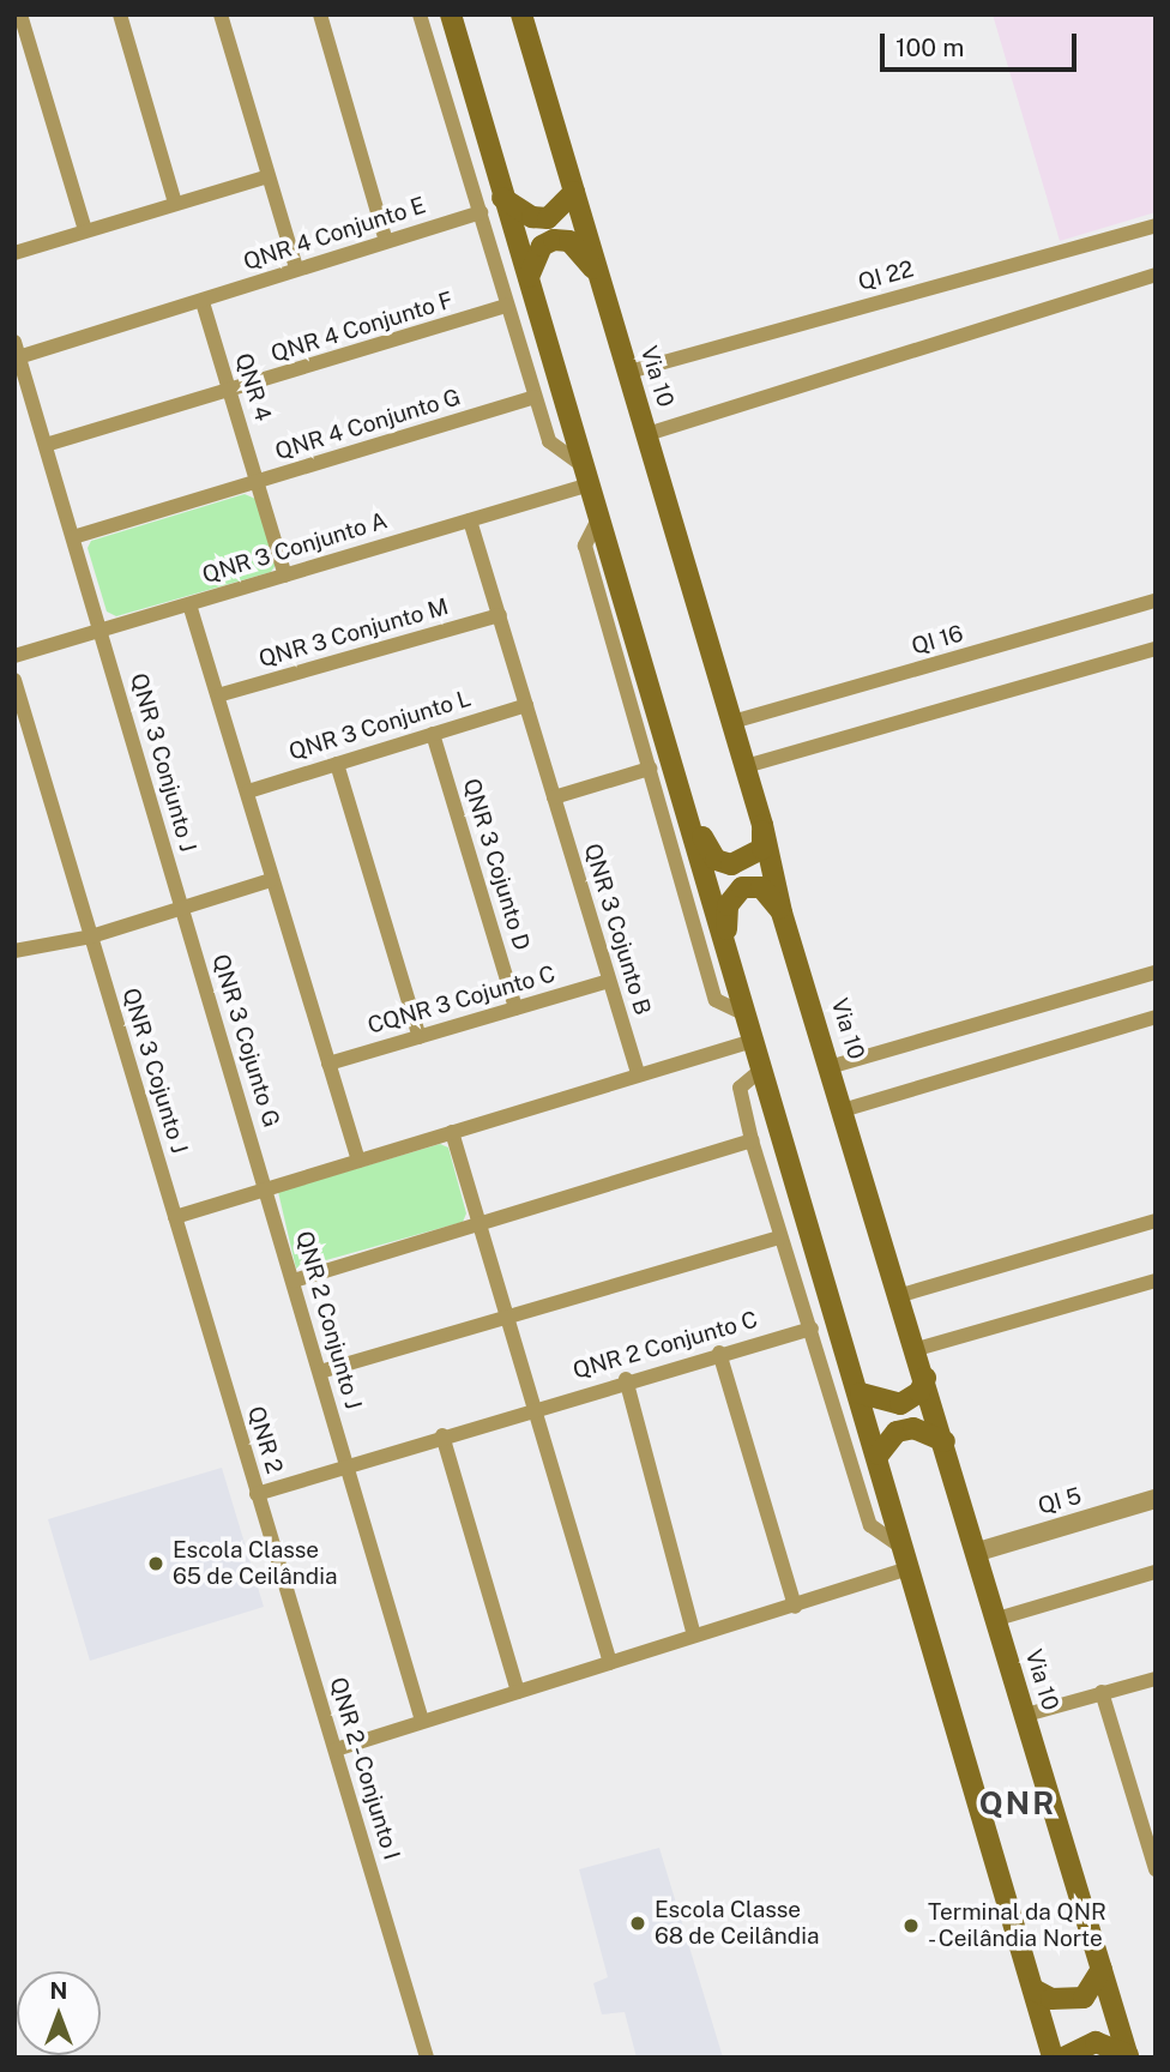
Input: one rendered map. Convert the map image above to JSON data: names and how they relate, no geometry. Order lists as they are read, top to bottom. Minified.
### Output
{"streets":{"main road":["Via 10"],"street":["QNR 4 Conjunto E","QI 22","QNR 4 Conjunto F","QNR 4","QNR 4 Conjunto G","QNR 3 Conjunto A","QNR 3 Conjunto M","QI 16","QNR 3 Conjunto L","QNR 3 Conjunto J","QNR 3 Cojunto D","QNR 3 Cojunto B","CQNR 3 Cojunto C","QNR 3 Cojunto G","QNR 3 Cojunto J","QNR 2 Conjunto J","QNR 2 Conjunto C","QNR 2","QI 5","QNR 2 - Conjunto I"]},"crossings":[["QNR 4 Conjunto E","QNR 4"],["QI 22","Via 10"],["QNR 4 Conjunto F","QNR 4"],["QNR 4 Conjunto F","QNR 3 Conjunto J"],["Via 10","QI 16"],["Via 10","QI 5"],["QNR 4","QNR 4 Conjunto G"],["QNR 4 Conjunto G","QNR 3 Conjunto A"],["QNR 3 Conjunto A","QNR 3 Conjunto J"],["QNR 3 Conjunto L","QNR 3 Cojunto D"],["QNR 3 Conjunto J","QNR 3 Cojunto G"],["QNR 3 Cojunto D","CQNR 3 Cojunto C"],["QNR 3 Cojunto B","CQNR 3 Cojunto C"],["QNR 3 Cojunto G","QNR 2 Conjunto J"],["QNR 3 Cojunto J","QNR 2"],["QNR 2 Conjunto J","QNR 2"],["QNR 2 Conjunto C","QNR 2"],["QNR 2","QNR 2 - Conjunto I"]],"districts":["QNR"],"places":["Escola Classe 65 de Ceilândia","Escola Classe 68 de Ceilândia","Terminal da QNR - Ceilândia Norte"],"scale_bar":"100 m","north":"top"}
